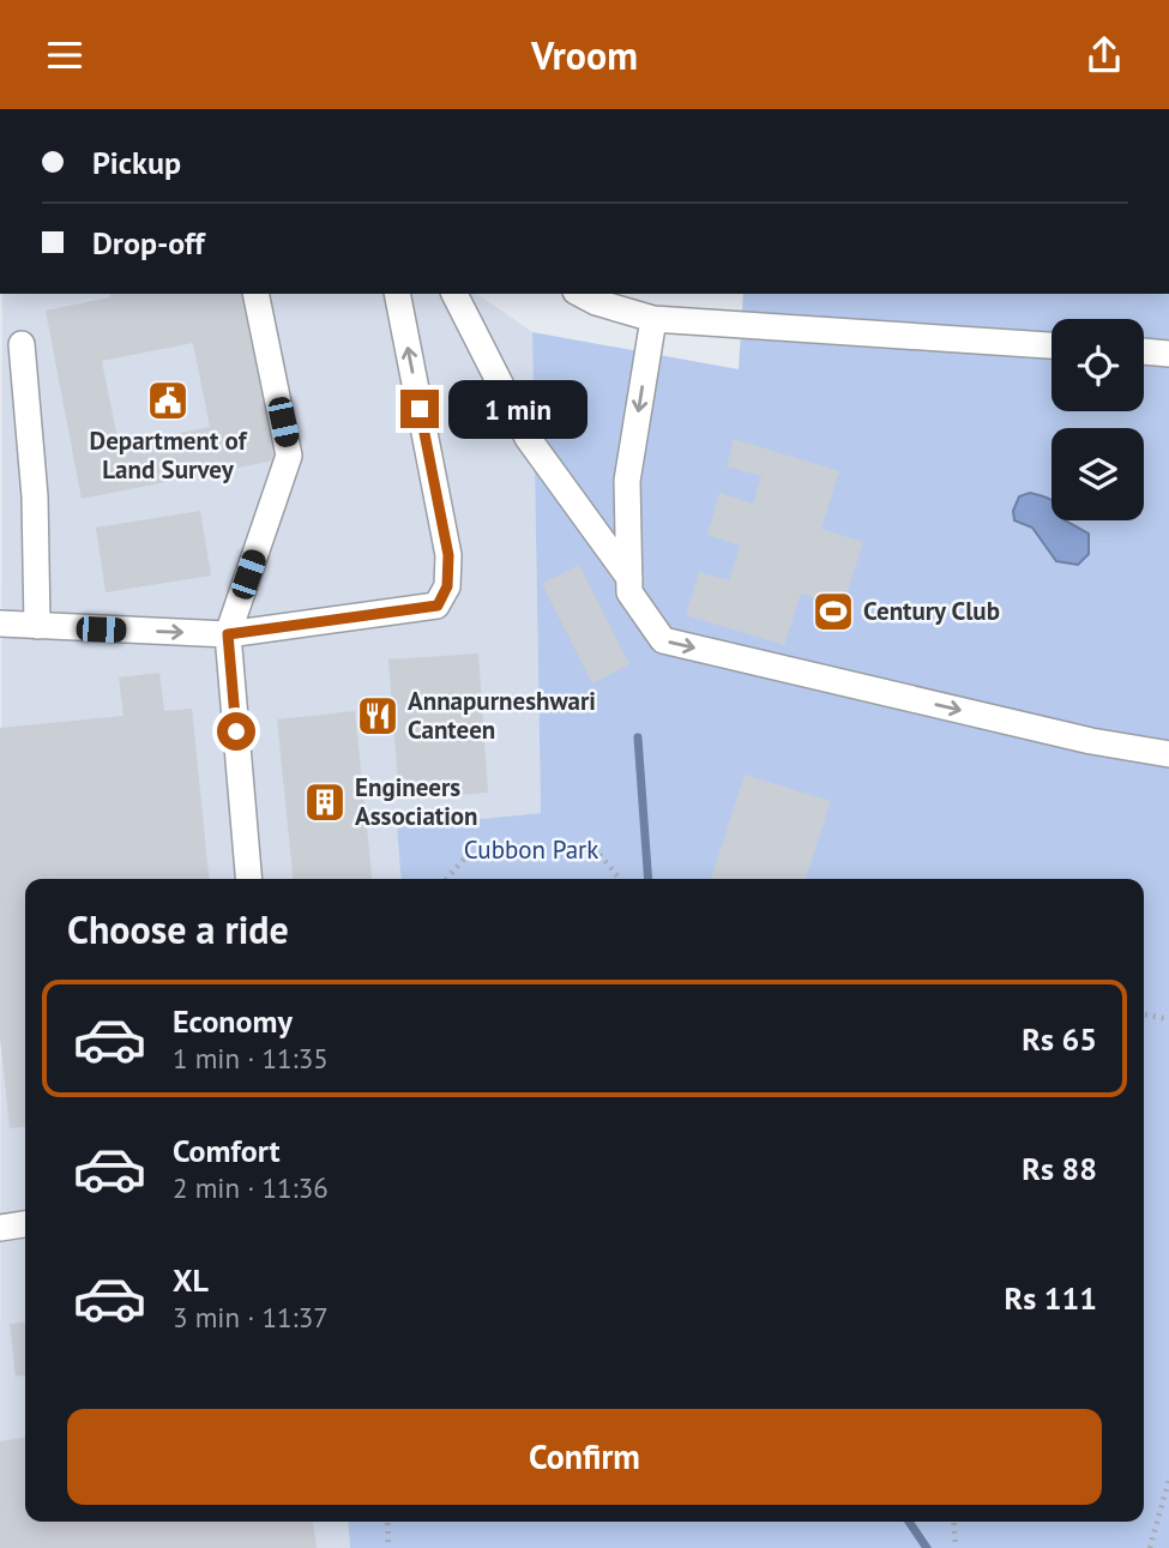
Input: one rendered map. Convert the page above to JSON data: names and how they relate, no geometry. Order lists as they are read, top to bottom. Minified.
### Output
{"parks":["Cubbon Park"],"places":{"public building":["Department of Land Survey"],"sports":["Century Club"],"restaurant":["Annapurneshwari Canteen"],"building":["Engineers Association"]},"page":{"header":"Vroom","banner":["Pickup","Drop-off"],"bubble":"1 min","heading":"Choose a ride","list":[{"name":"Economy","note":"1 min · 11:35","value":"Rs 65"},{"name":"Comfort","note":"2 min · 11:36","value":"Rs 88"},{"name":"XL","note":"3 min · 11:37","value":"Rs 111"}],"buttons":"Confirm"}}
